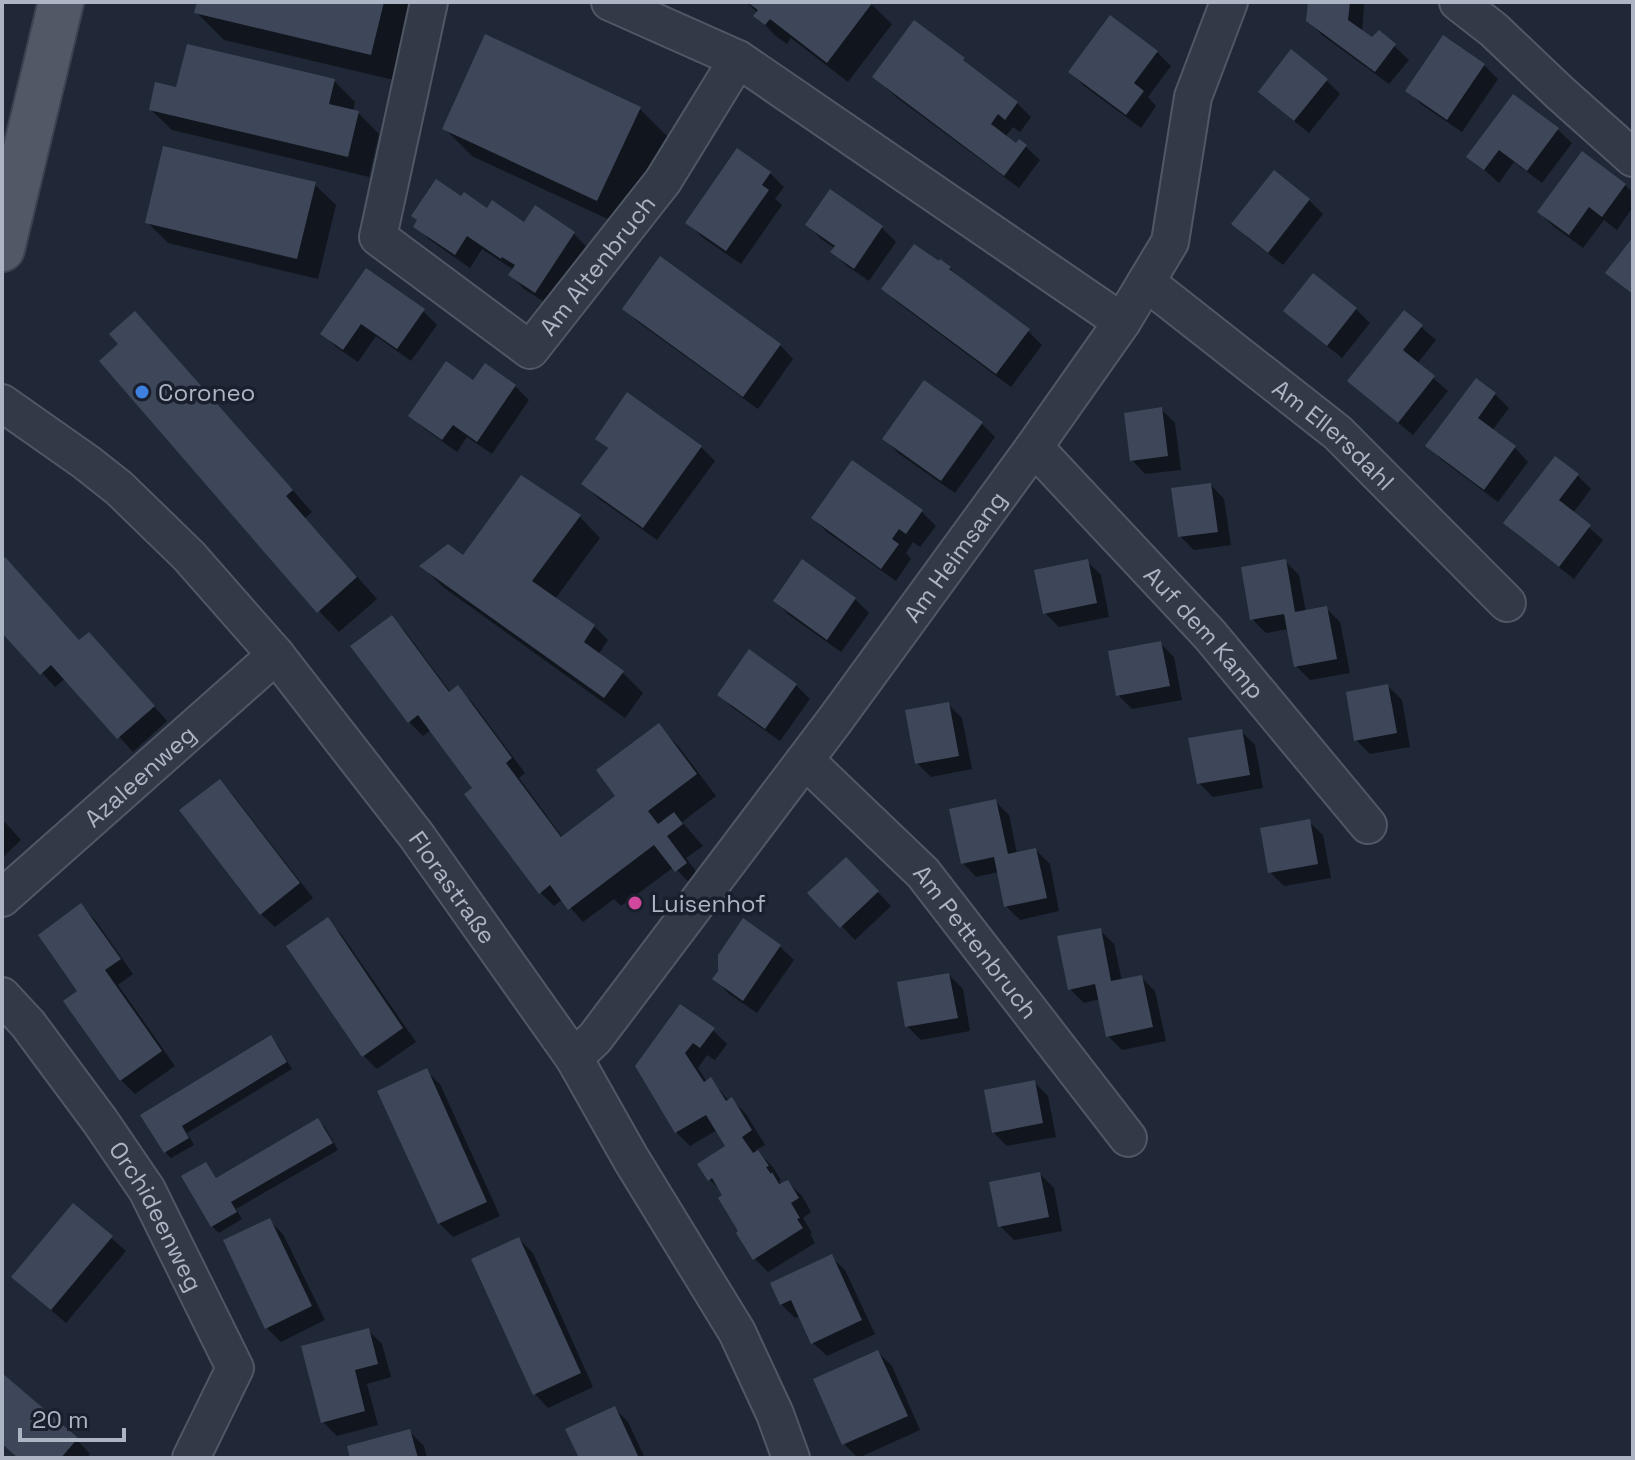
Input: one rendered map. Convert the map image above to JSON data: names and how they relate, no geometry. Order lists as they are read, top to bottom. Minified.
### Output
{"streets":{"street":["Am Altenbruch","Am Ellersdahl","Am Heimsang","Auf dem Kamp","Azaleenweg","Florastraße","Am Pettenbruch","Orchideenweg"]},"crossings":[["Am Ellersdahl","Am Heimsang"],["Am Heimsang","Auf dem Kamp"],["Am Heimsang","Florastraße"],["Am Heimsang","Am Pettenbruch"],["Azaleenweg","Florastraße"]],"places":["Coroneo","Luisenhof"],"scale_bar":"20 m"}
